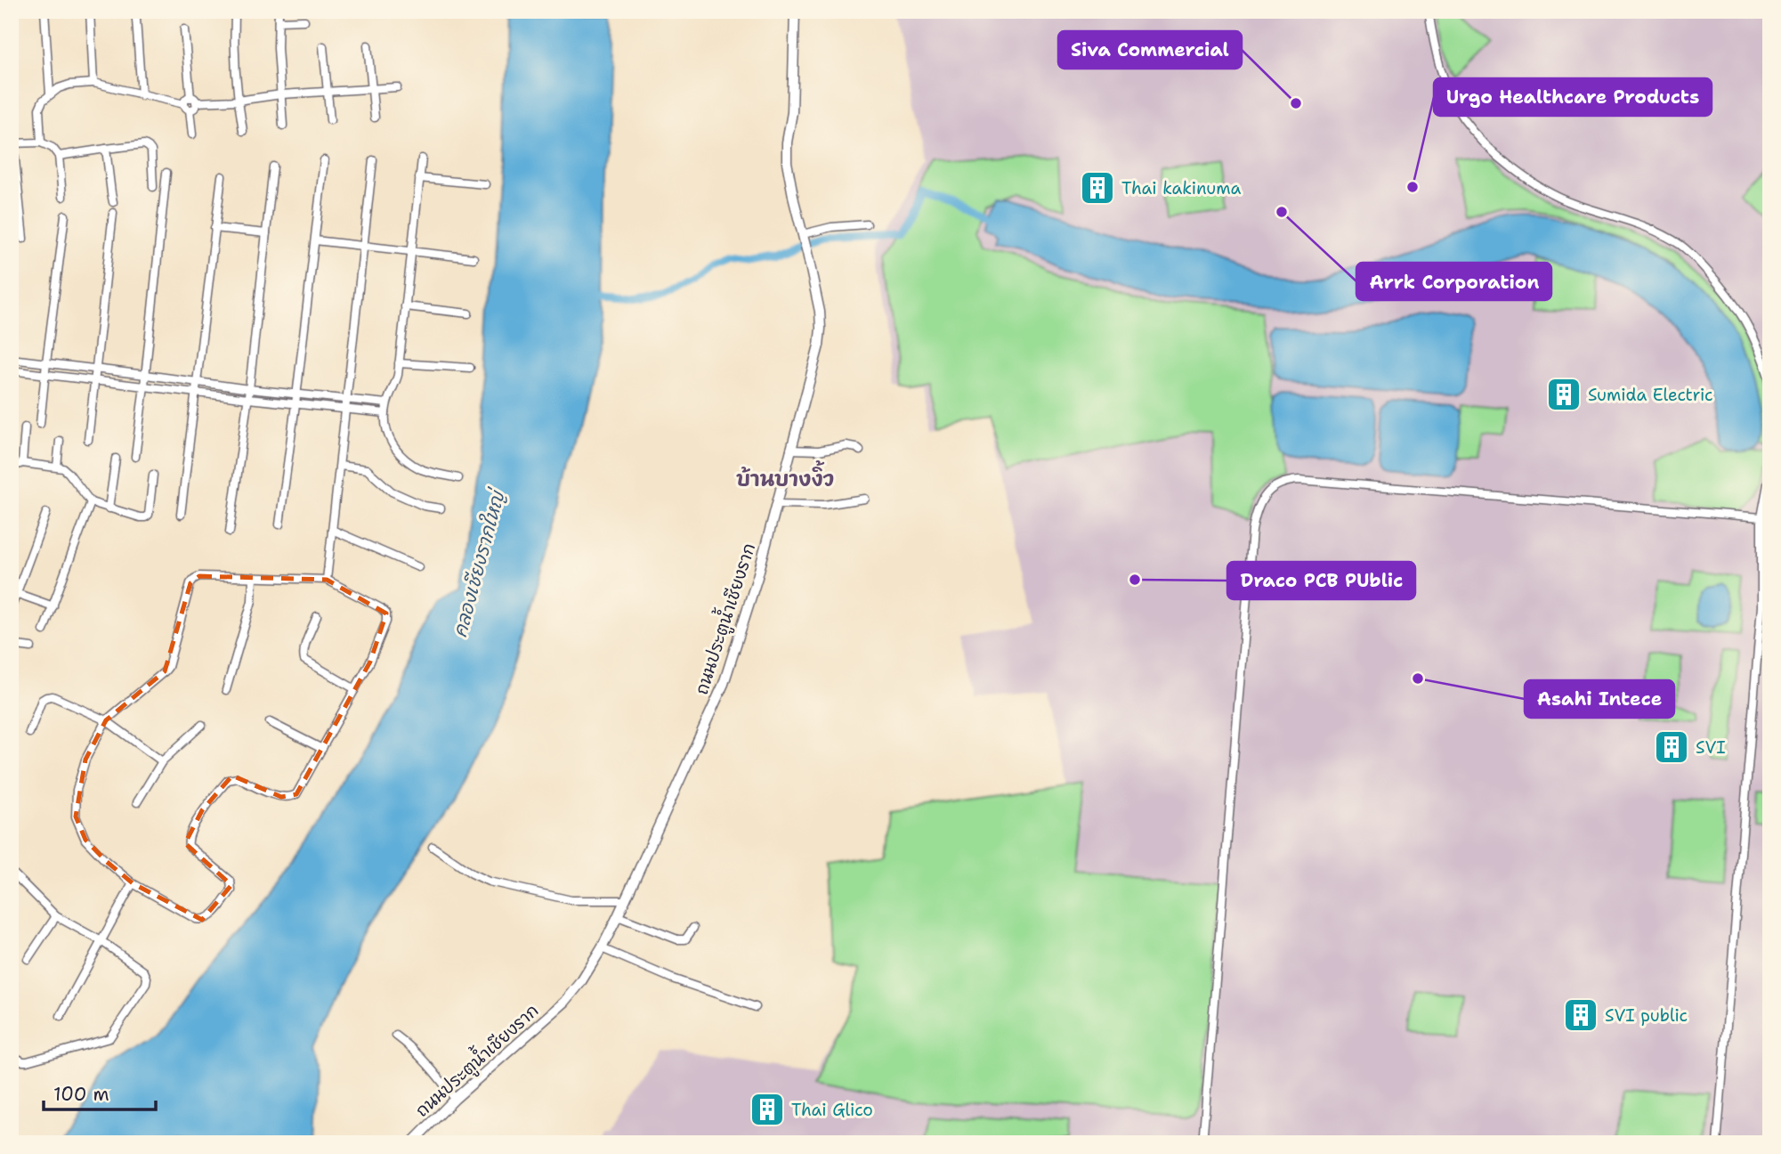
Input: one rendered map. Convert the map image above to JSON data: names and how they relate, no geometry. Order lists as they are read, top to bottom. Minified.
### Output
{"streets":{"street":["ถนนประตูน้ำเชียงราก"]},"districts":["บ้านบางงิ้ว"],"water":["คลองเชียงรากใหญ่"],"places":{"other":["Siva Commercial","Urgo Healthcare Products","Arrk Corporation","Draco PCB PUblic","Asahi Intece"],"building":["Thai kakinuma","Sumida Electric","SVI","SVI public","Thai Glico"]},"scale_bar":"100 m"}
